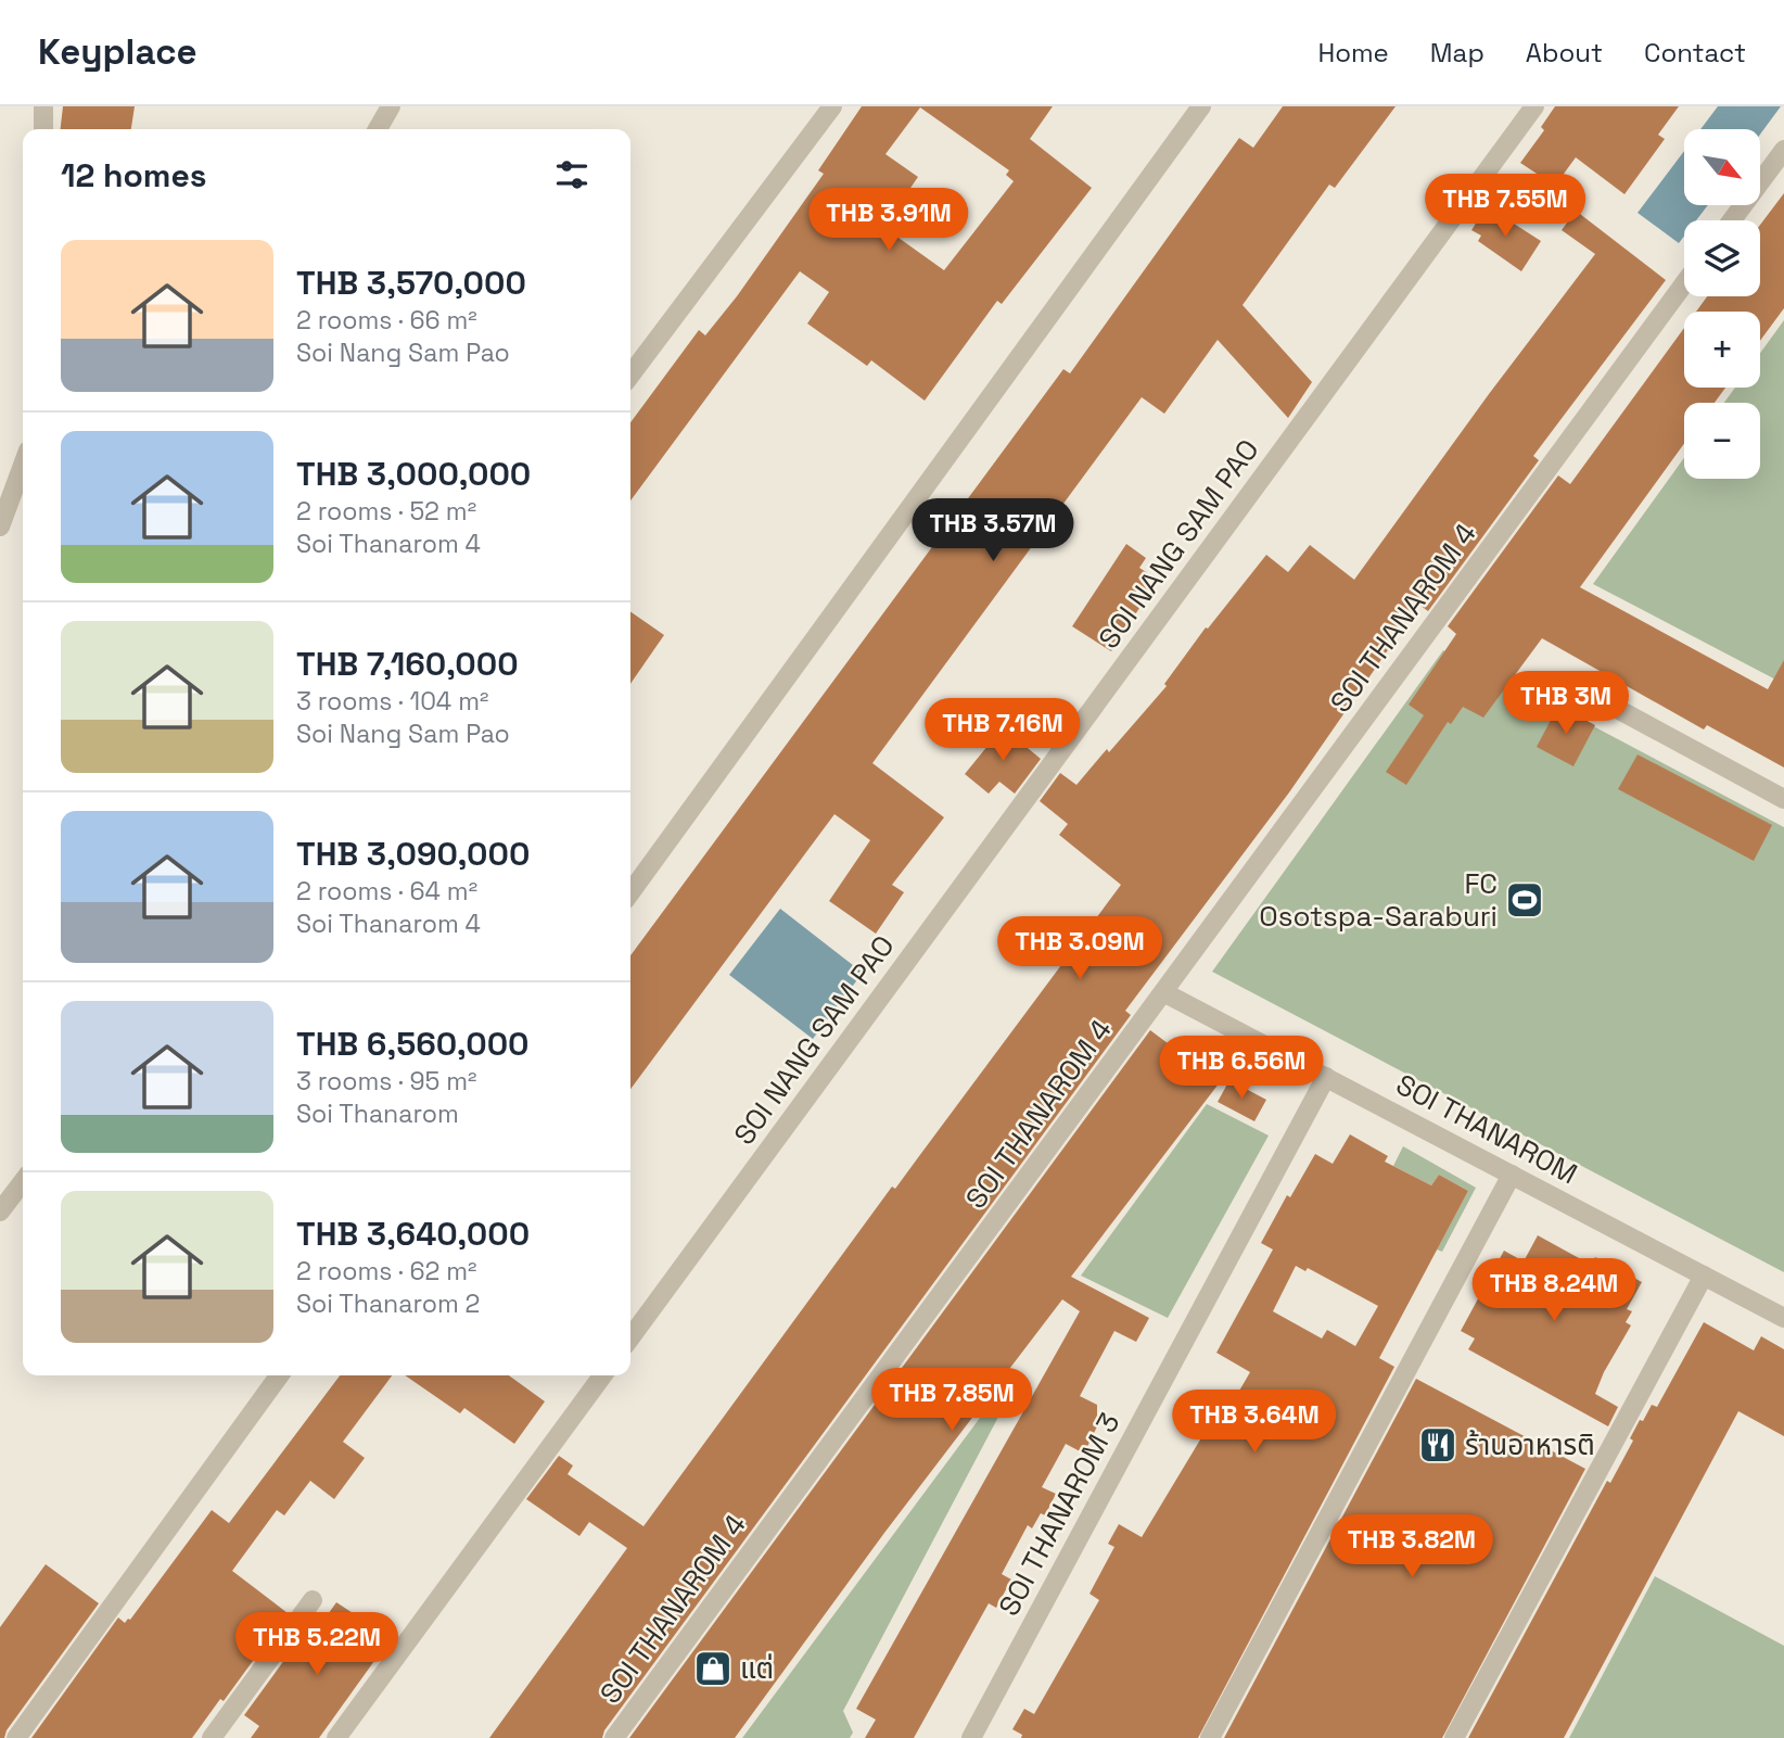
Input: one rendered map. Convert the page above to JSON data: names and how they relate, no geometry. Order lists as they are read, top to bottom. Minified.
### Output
{"streets":{"street":["SOI NANG SAM PAO","SOI THANAROM 4","SOI THANAROM","SOI THANAROM 3"]},"crossings":[["SOI THANAROM 4","SOI THANAROM"],["SOI THANAROM","SOI THANAROM 3"]],"places":{"sports":["FC Osotspa-Saraburi"],"restaurant":["ร้านอาหารติ"],"shop":["แต่"]},"north":"bottom right","page":{"header":"Keyplace","nav":["Home","Map","About","Contact"],"map_buttons":["+","−"],"heading":"12 homes","price":["THB 7.55M","THB 3.91M","THB 3.57M","THB 3M","THB 7.16M","THB 3.09M","THB 6.56M","THB 8.24M","THB 7.85M","THB 3.64M","THB 3.82M","THB 5.22M"],"list":[{"name":"THB 3,570,000","note":"2 rooms · 66 m² · Soi Nang Sam Pao"},{"name":"THB 3,000,000","note":"2 rooms · 52 m² · Soi Thanarom 4"},{"name":"THB 7,160,000","note":"3 rooms · 104 m² · Soi Nang Sam Pao"},{"name":"THB 3,090,000","note":"2 rooms · 64 m² · Soi Thanarom 4"},{"name":"THB 6,560,000","note":"3 rooms · 95 m² · Soi Thanarom"},{"name":"THB 3,640,000","note":"2 rooms · 62 m² · Soi Thanarom 2"}]}}
